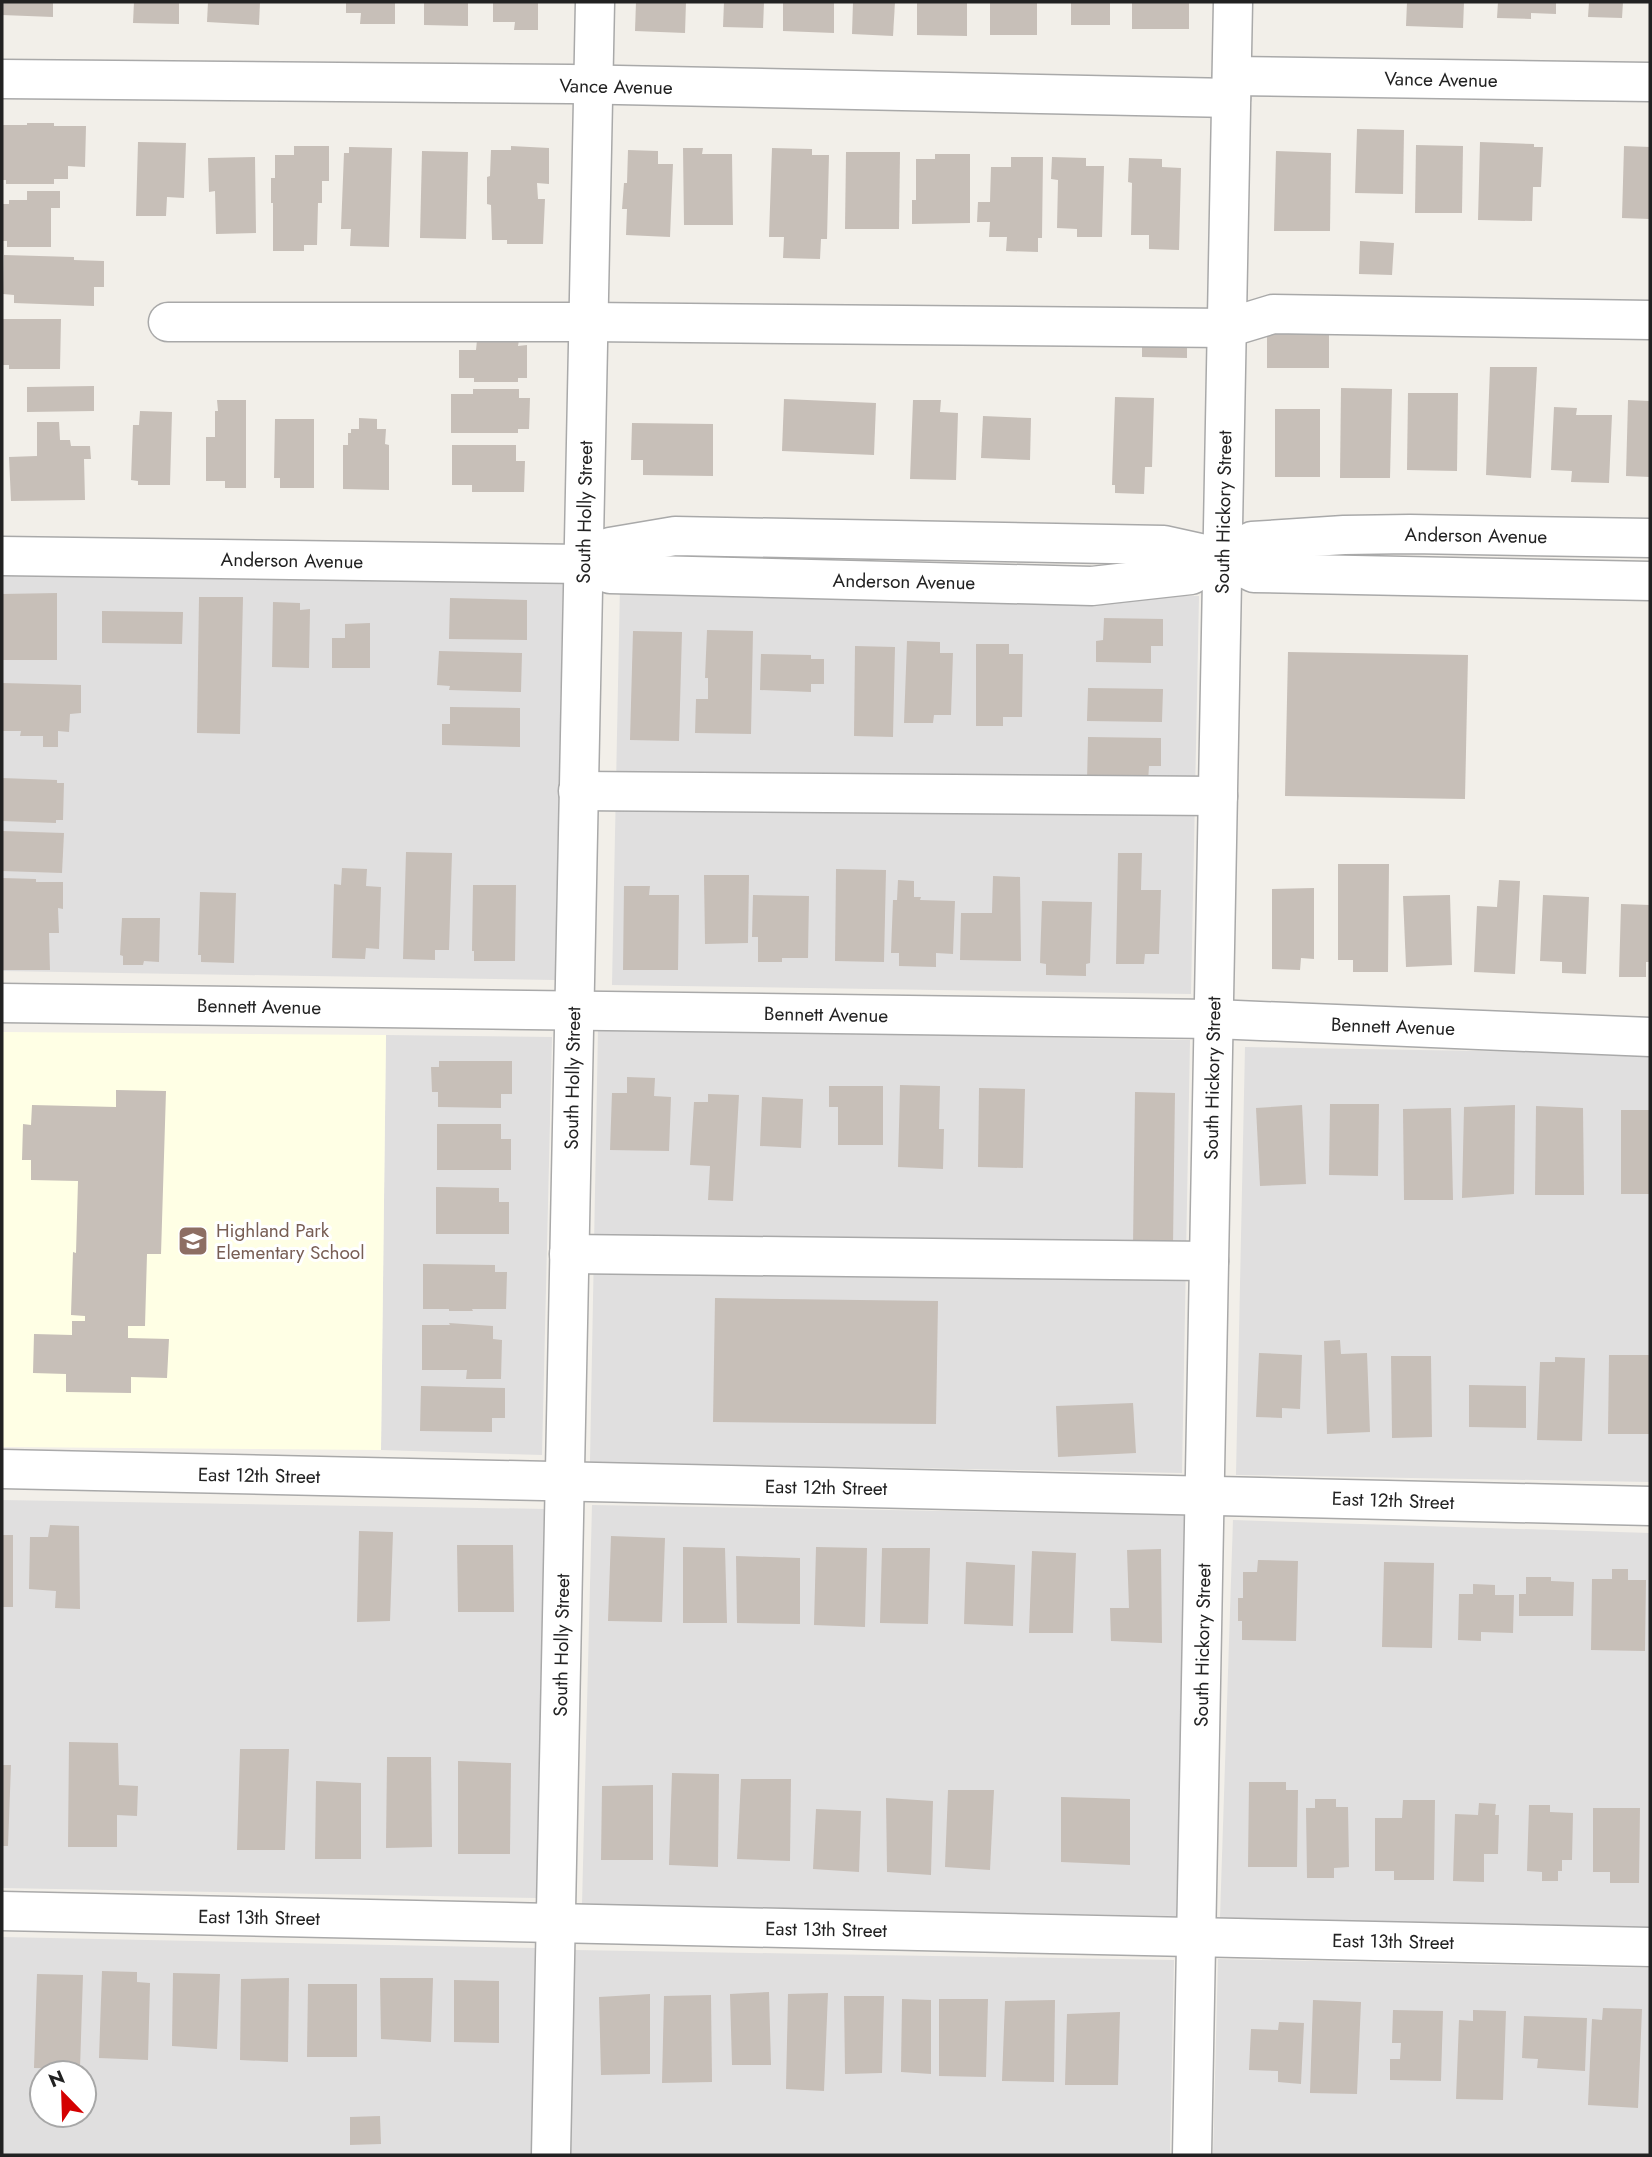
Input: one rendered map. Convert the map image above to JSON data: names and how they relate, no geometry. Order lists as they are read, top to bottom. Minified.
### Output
{"streets":{"street":["Vance Avenue","South Holly Street","South Hickory Street","Anderson Avenue","Bennett Avenue","East 12th Street","East 13th Street"]},"crossings":[["Vance Avenue","South Holly Street"],["Vance Avenue","South Hickory Street"],["South Holly Street","Anderson Avenue"],["South Holly Street","Bennett Avenue"],["South Holly Street","East 12th Street"],["South Holly Street","East 13th Street"],["South Hickory Street","Anderson Avenue"],["South Hickory Street","Bennett Avenue"],["South Hickory Street","East 12th Street"],["South Hickory Street","East 13th Street"]],"places":{"school or university":["Highland Park Elementary School"]},"north":"top left"}
